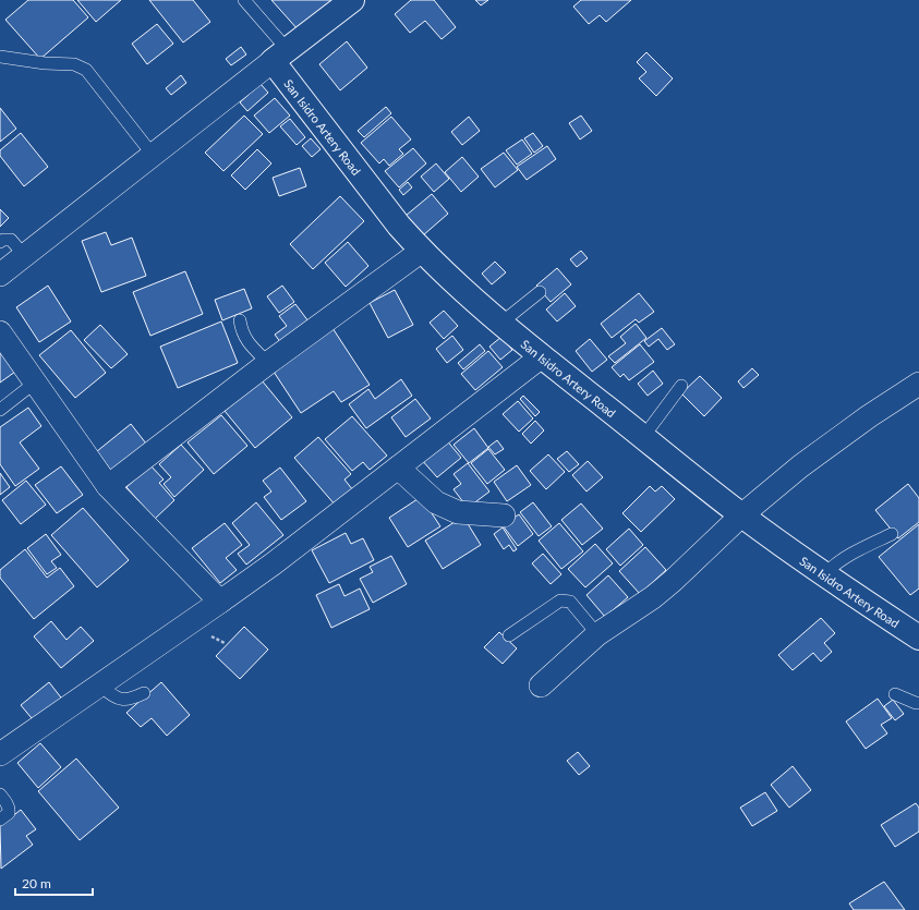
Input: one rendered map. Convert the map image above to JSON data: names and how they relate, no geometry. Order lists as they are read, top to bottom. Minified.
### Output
{"streets":{"street":["San Isidro Artery Road"]},"scale_bar":"20 m"}
